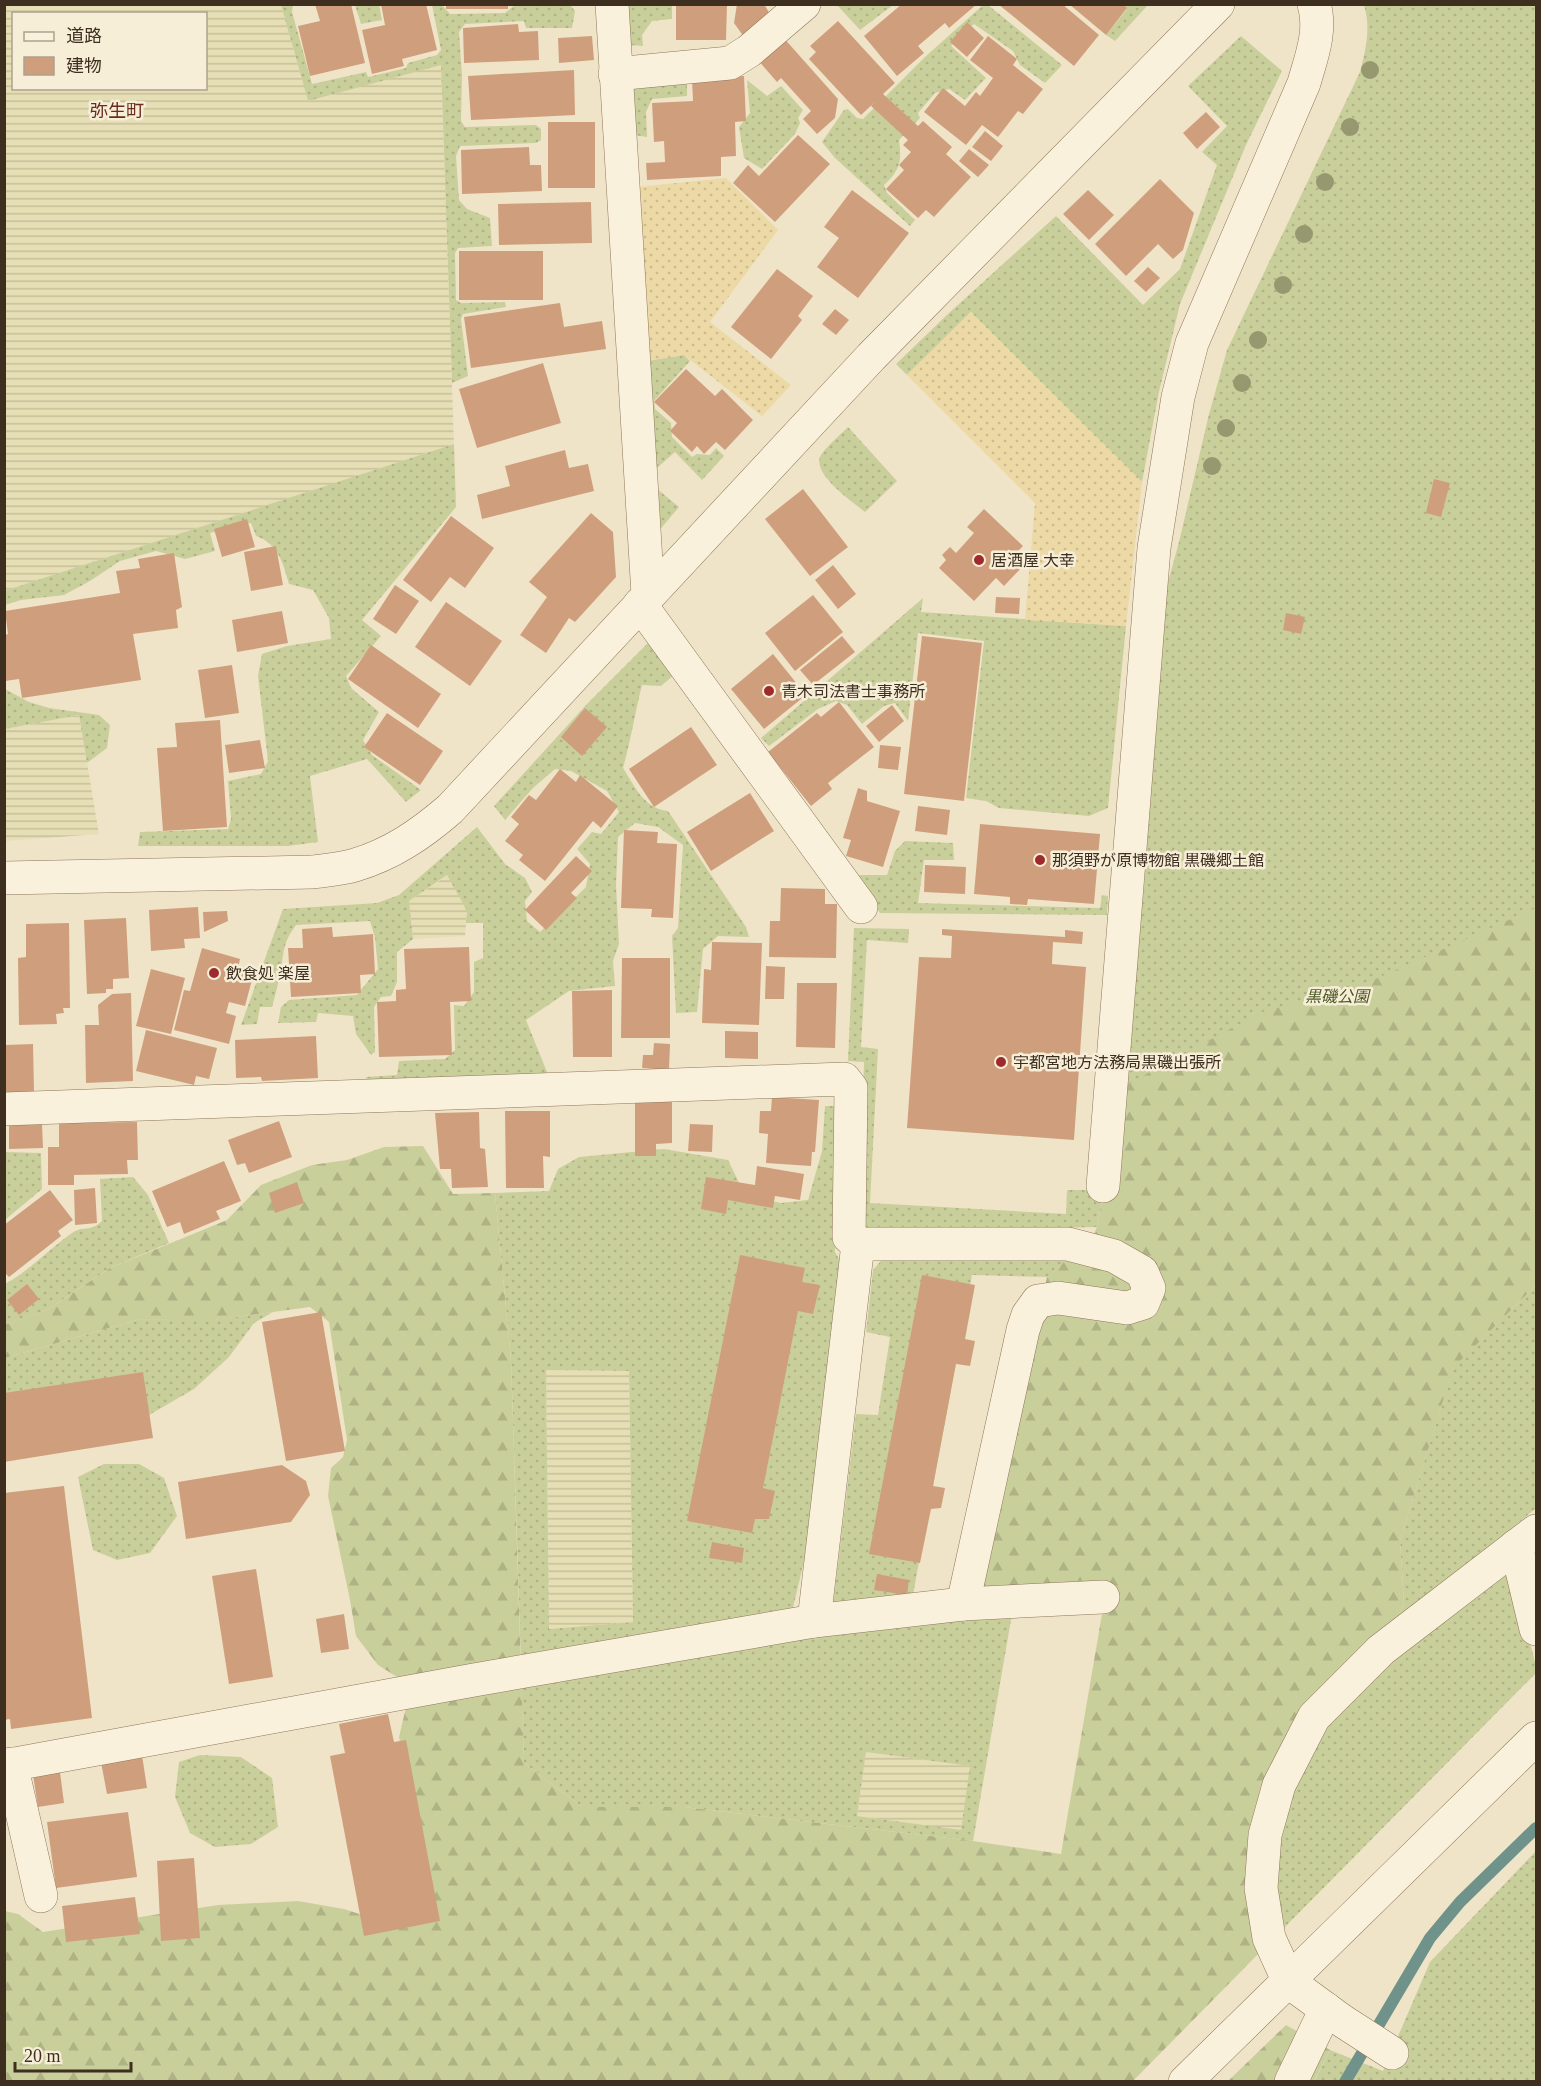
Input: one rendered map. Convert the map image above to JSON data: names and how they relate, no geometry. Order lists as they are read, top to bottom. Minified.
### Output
{"districts":["弥生町"],"parks":["黒磯公園"],"places":["居酒屋 大幸","青木司法書士事務所","那須野が原博物館 黒磯郷土館","飲食処 楽屋","宇都宮地方法務局黒磯出張所"],"legend":["道路","建物"],"scale_bar":"20 m"}
